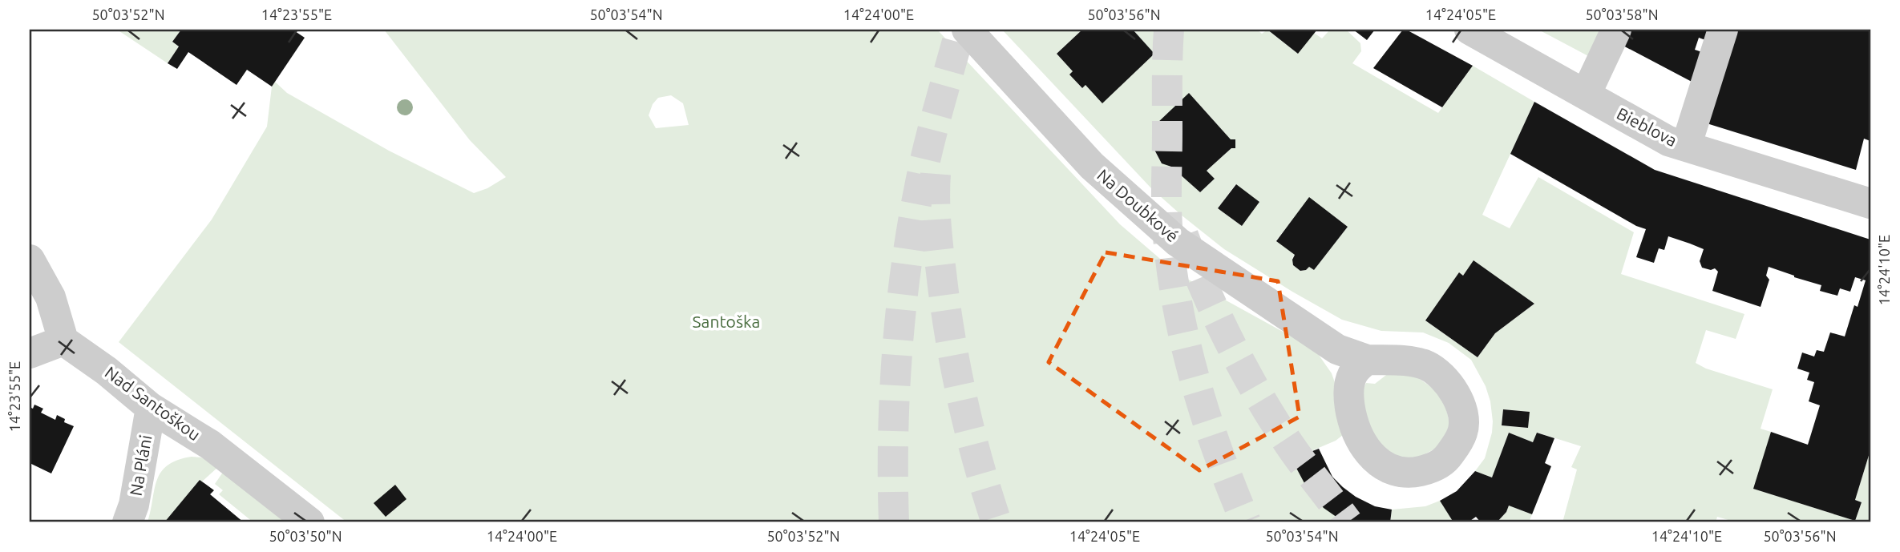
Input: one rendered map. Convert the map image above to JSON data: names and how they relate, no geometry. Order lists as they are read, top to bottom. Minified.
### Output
{"streets":{"street":["Bieblova","Na Doubkové","Nad Santoškou","Na Pláni"]},"crossings":[["Nad Santoškou","Na Pláni"]],"parks":["Santoška"],"coordinates":["50°03'52\"N","14°23'55\"E","50°03'54\"N","14°24'00\"E","50°03'56\"N","14°24'05\"E","50°03'58\"N","14°24'10\"E","50°03'50\"N"]}
